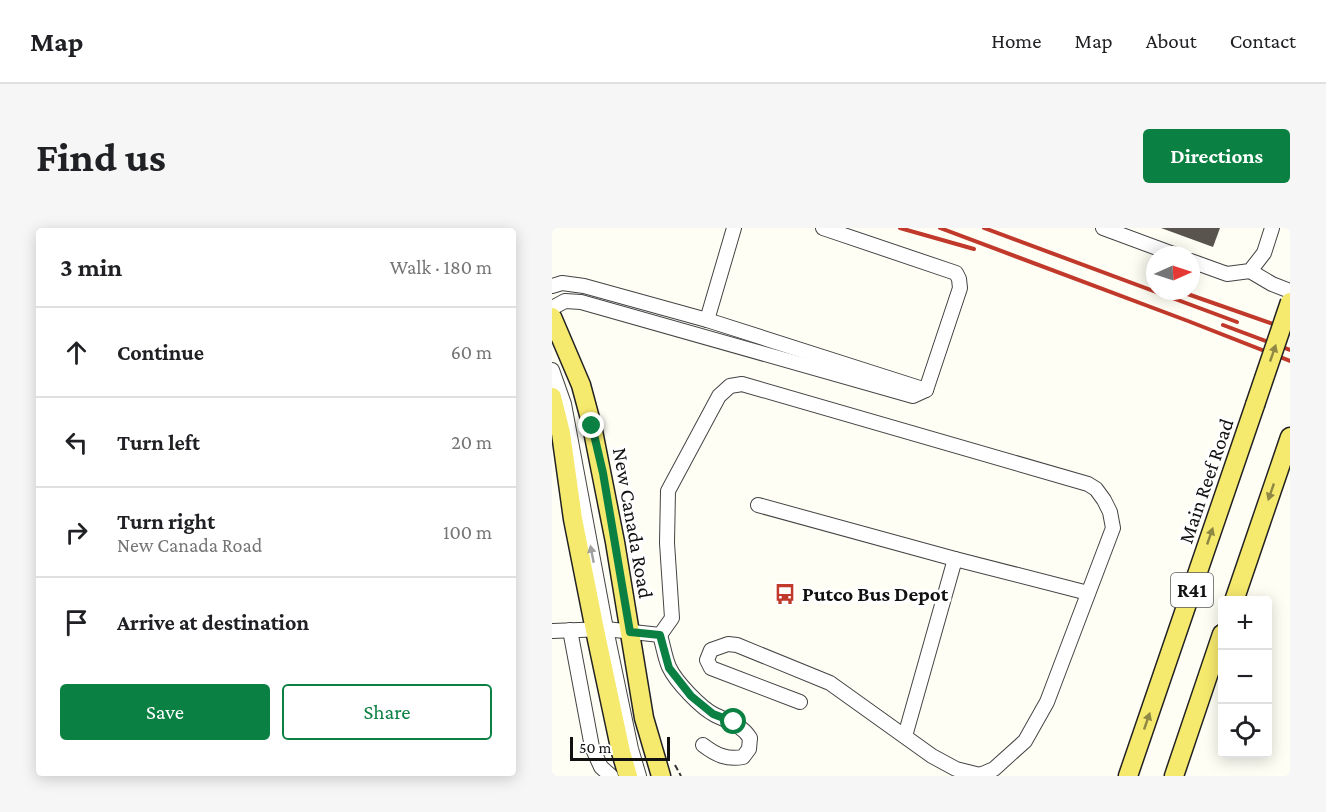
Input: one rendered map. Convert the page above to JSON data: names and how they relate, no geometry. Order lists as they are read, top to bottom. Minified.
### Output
{"streets":{"main road":["Main Reef Road","New Canada Road","R41"]},"places":{"bus stop":["Putco Bus Depot"]},"scale_bar":"50 m","north":"right","page":{"header":"Map","nav":["Home","Map","About","Contact"],"buttons":["Directions",["Save","Share"]],"title":"Find us","heading":["3 min","Walk · 180 m"],"list":[["Continue","60 m"],["Turn left","20 m"],["Turn right","New Canada Road","100 m"],"Arrive at destination"],"map_buttons":["+","−"],"scale":"50 m"}}
